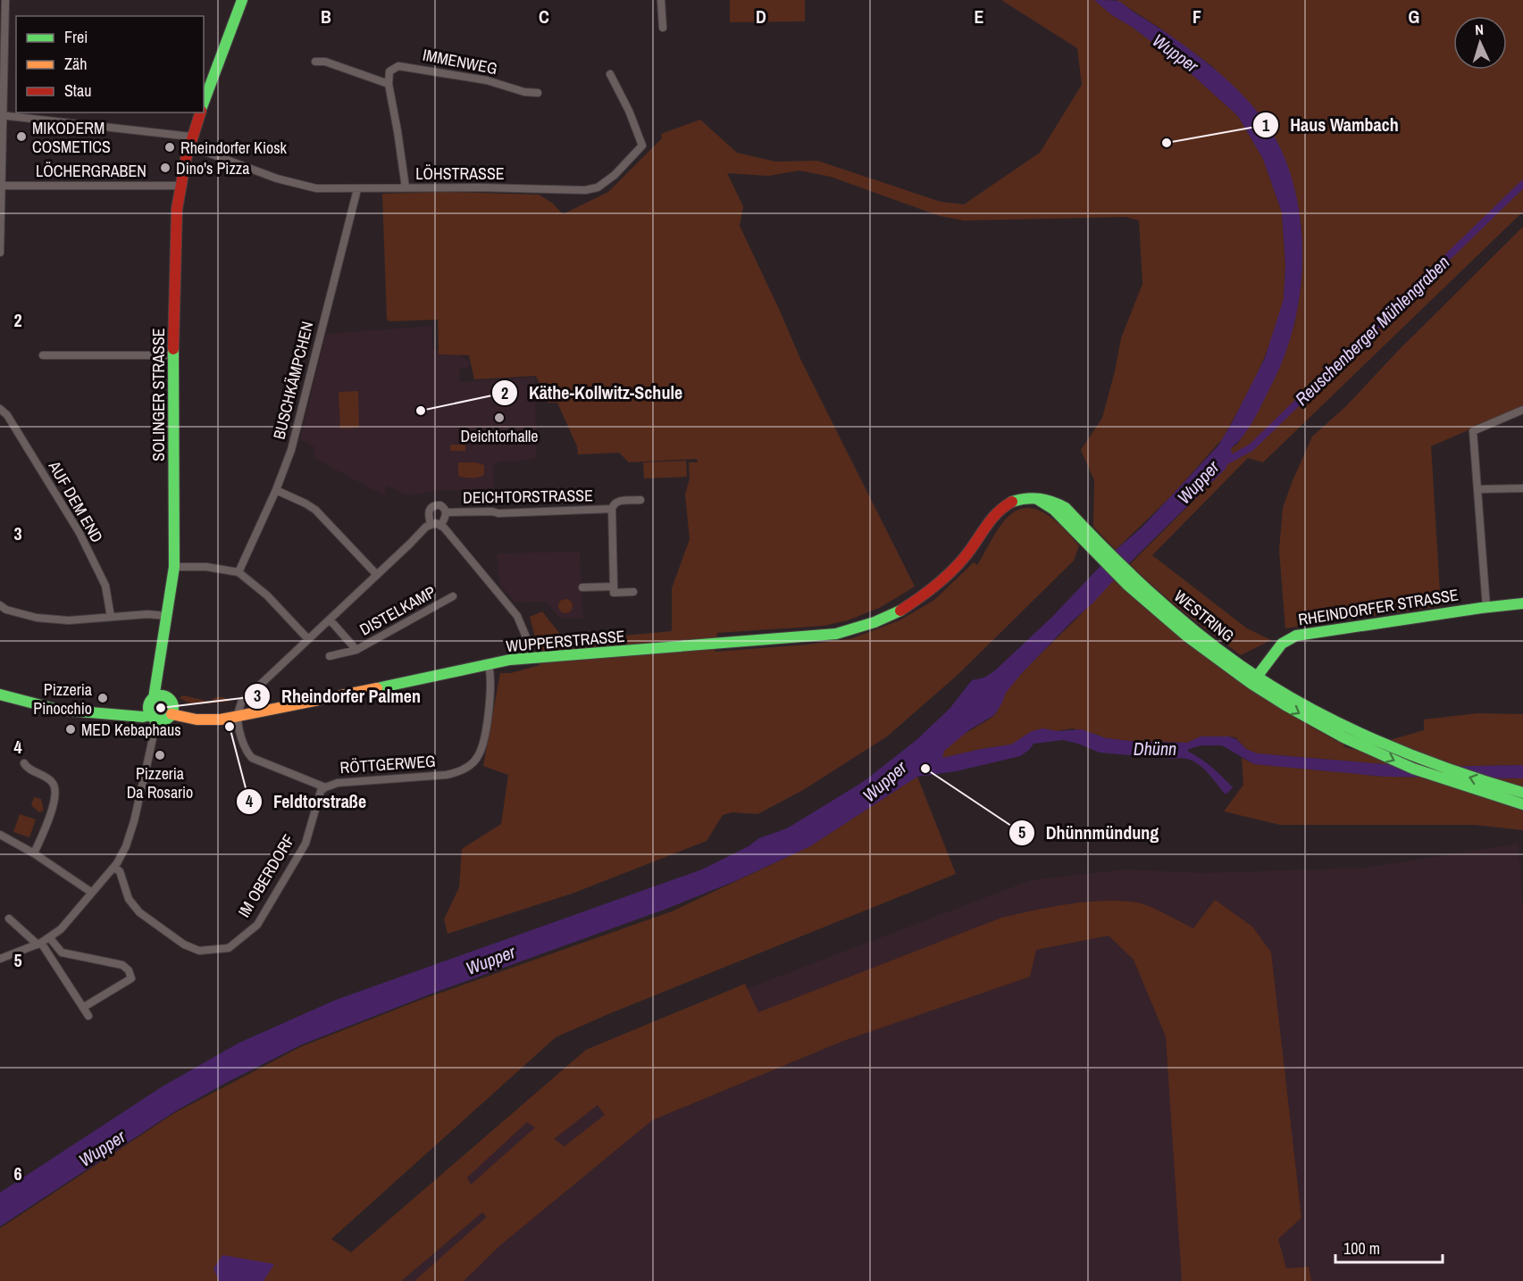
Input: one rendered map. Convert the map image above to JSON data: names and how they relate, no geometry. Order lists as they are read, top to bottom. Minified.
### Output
{"streets":{"main road":["SOLINGER STRASSE","RHEINDORFER STRASSE","WUPPERSTRASSE"],"street":["IMMENWEG","LÖCHERGRABEN","LÖHSTRASSE","BUSCHKÄMPCHEN","DEICHTORSTRASSE","AUF DEM END","DISTELKAMP","RÖTTGERWEG","IM OBERDORF"]},"crossings":[["LÖCHERGRABEN","SOLINGER STRASSE"],["LÖHSTRASSE","BUSCHKÄMPCHEN"],["LÖHSTRASSE","SOLINGER STRASSE"],["SOLINGER STRASSE","WUPPERSTRASSE"],["RHEINDORFER STRASSE","WUPPERSTRASSE"],["WUPPERSTRASSE","RÖTTGERWEG"],["RÖTTGERWEG","IM OBERDORF"]],"water":["Wupper","Reuschenberger Mühlengraben","Dhünn"],"places":["MIKODERM COSMETICS","Haus Wambach","Rheindorfer Kiosk","Dino's Pizza","Käthe-Kollwitz-Schule","Deichtorhalle","Pizzeria Pinocchio","Rheindorfer Palmen","Feldtorstraße","MED Kebaphaus","Pizzeria Da Rosario","Dhünnmündung"],"legend":["Frei","Zäh","Stau"],"scale_bar":"100 m","north":"top","grid":{"columns":["B","C","D","E","F","G"],"rows":["2","3","4","5","6"]}}
